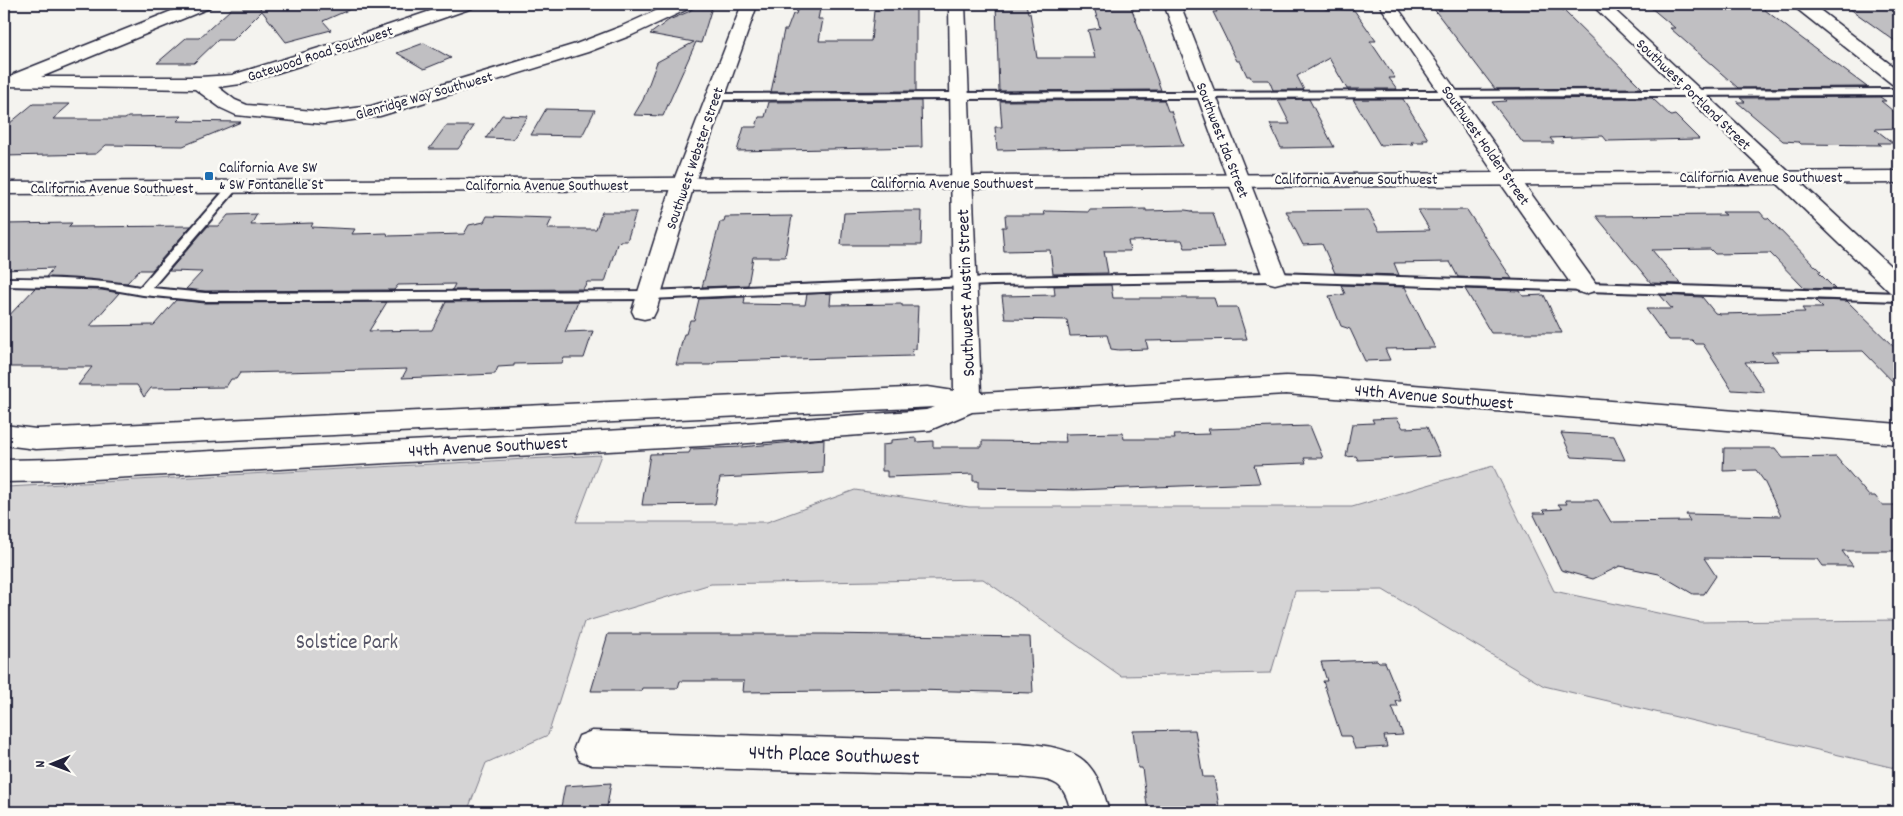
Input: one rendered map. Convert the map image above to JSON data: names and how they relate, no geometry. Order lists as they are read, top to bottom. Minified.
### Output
{"streets":{"street":["Gatewood Road Southwest","Southwest Portland Street","Glenridge Way Southwest","Southwest Ida Street","Southwest Holden Street","Southwest Webster Street","California Avenue Southwest","Southwest Austin Street","44th Avenue Southwest","44th Place Southwest"]},"crossings":[["Gatewood Road Southwest","Glenridge Way Southwest"],["Southwest Portland Street","California Avenue Southwest"],["Southwest Ida Street","California Avenue Southwest"],["Southwest Holden Street","California Avenue Southwest"],["Southwest Webster Street","California Avenue Southwest"],["California Avenue Southwest","Southwest Austin Street"],["Southwest Austin Street","44th Avenue Southwest"]],"parks":["Solstice Park"],"places":{"transit":["California Ave SW & SW Fontanelle St"]},"north":"left"}
